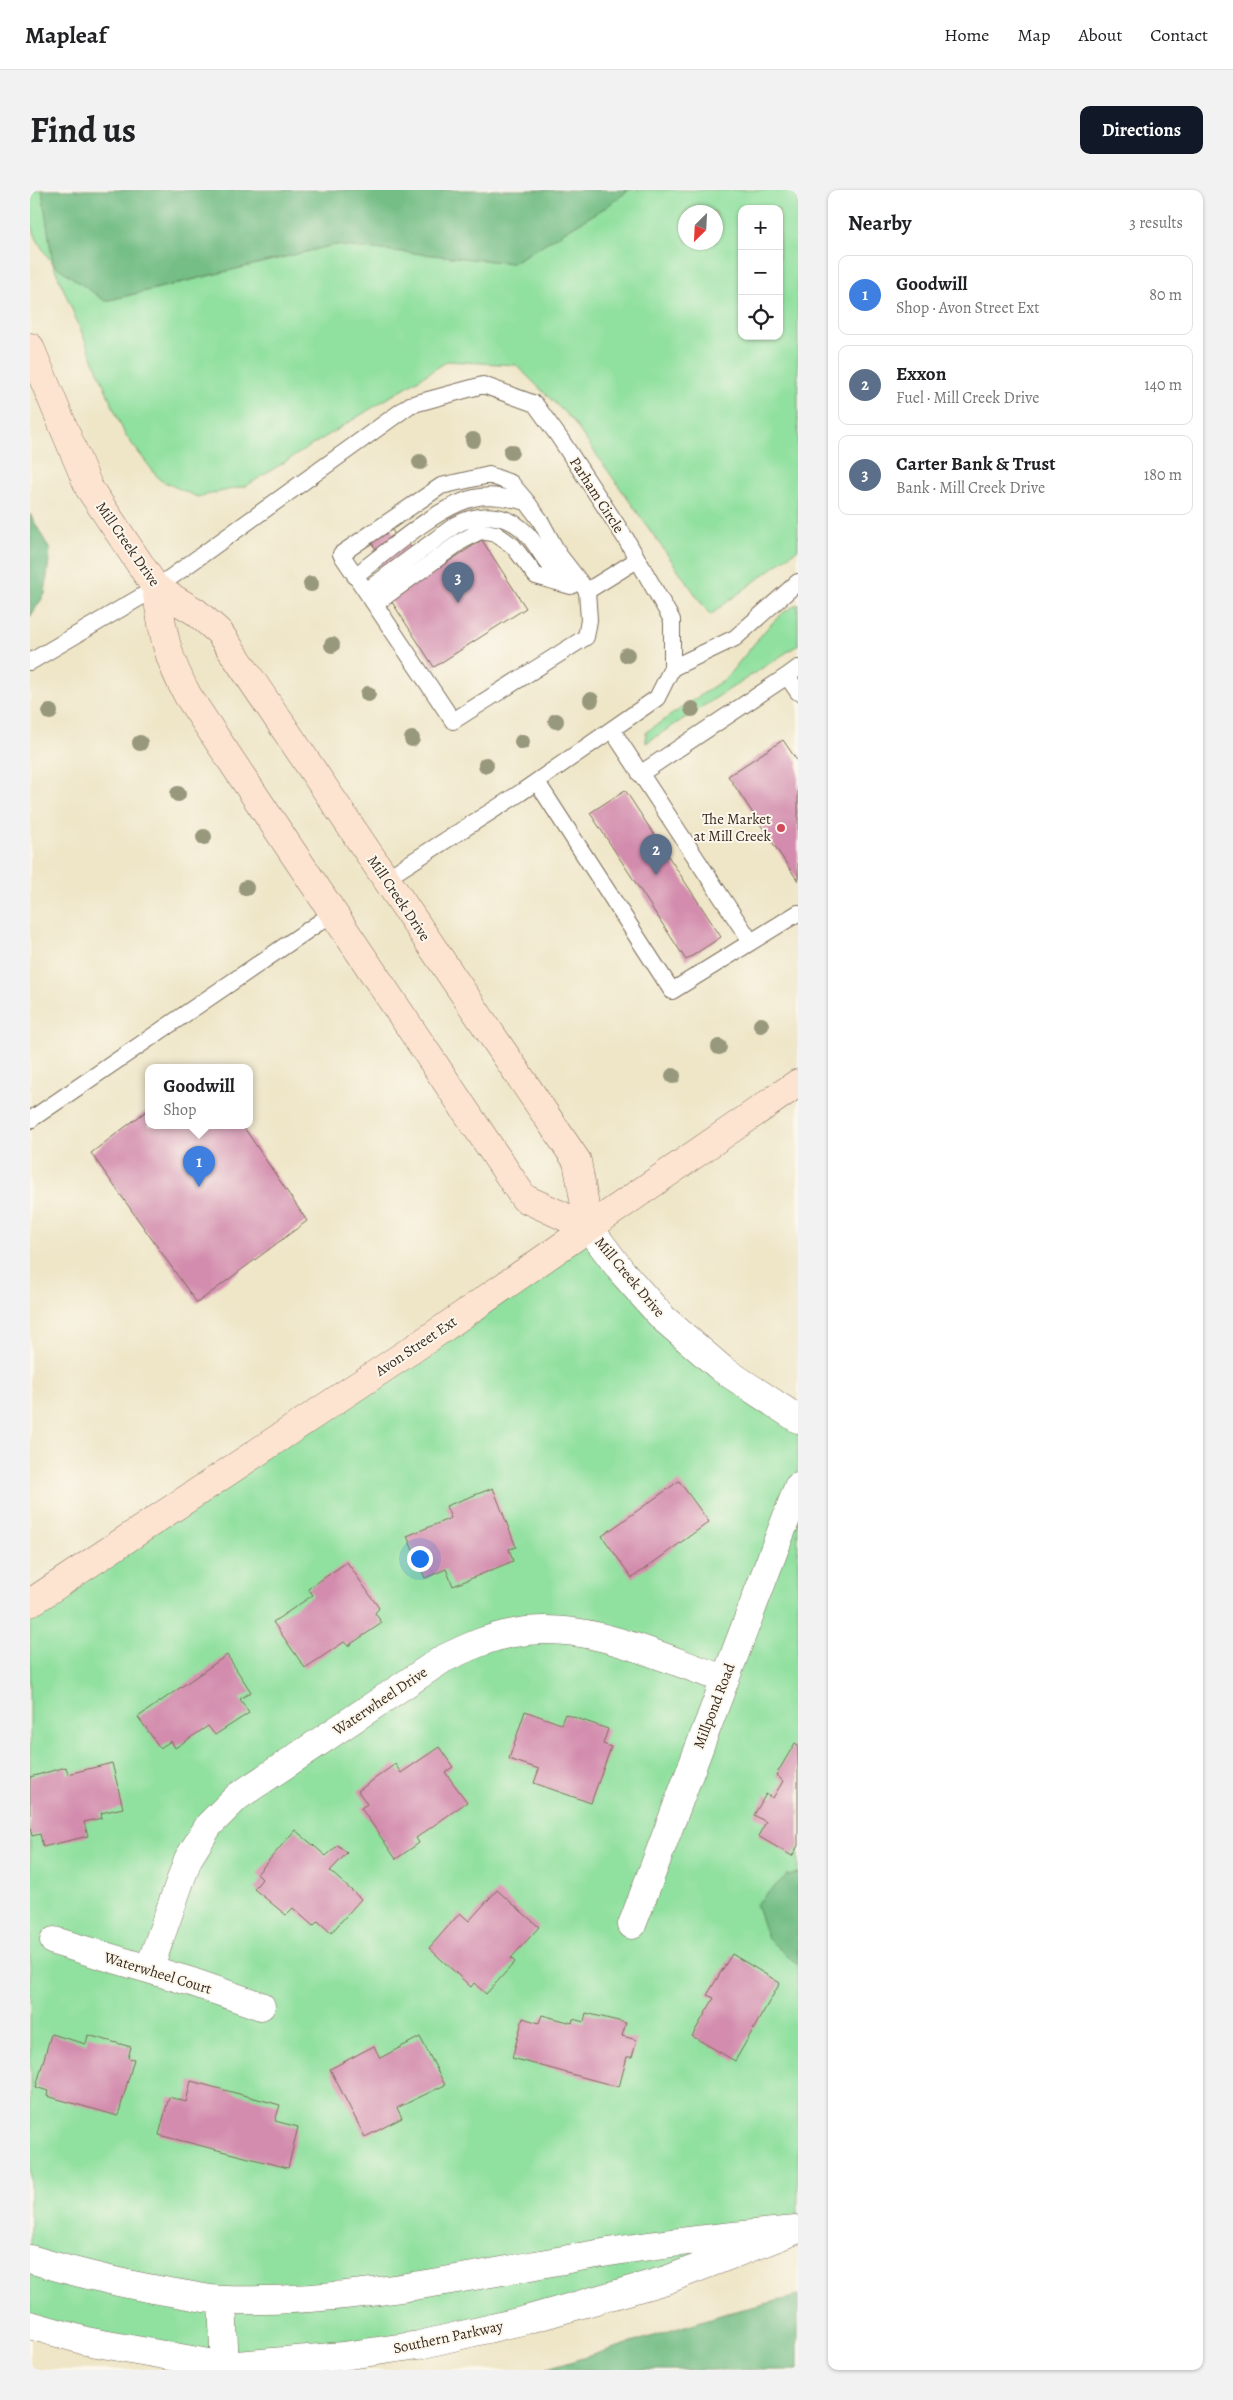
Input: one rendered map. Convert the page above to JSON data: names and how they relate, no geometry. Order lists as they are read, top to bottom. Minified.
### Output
{"streets":{"street":["Mill Creek Drive","Avon Street Ext","Waterwheel Drive","Millpond Road","Waterwheel Court","Southern Parkway"],"lane":["Parham Circle"]},"crossings":[["Parham Circle","Mill Creek Drive"],["Mill Creek Drive","Avon Street Ext"],["Waterwheel Drive","Millpond Road"],["Waterwheel Drive","Waterwheel Court"]],"places":["The Market at Mill Creek"],"north":"bottom left","page":{"header":"Mapleaf","nav":["Home","Map","About","Contact"],"title":"Find us","buttons":"Directions","heading":["Nearby","3 results"],"map_buttons":["+","−"],"list":[{"mark":"1","name":"Goodwill","note":"Shop · Avon Street Ext","value":"80 m"},{"mark":"2","name":"Exxon","note":"Fuel · Mill Creek Drive","value":"140 m"},{"mark":"3","name":"Carter Bank & Trust","note":"Bank · Mill Creek Drive","value":"180 m"}],"pins":["3","2","1"],"popup":["Goodwill","Shop"]}}
